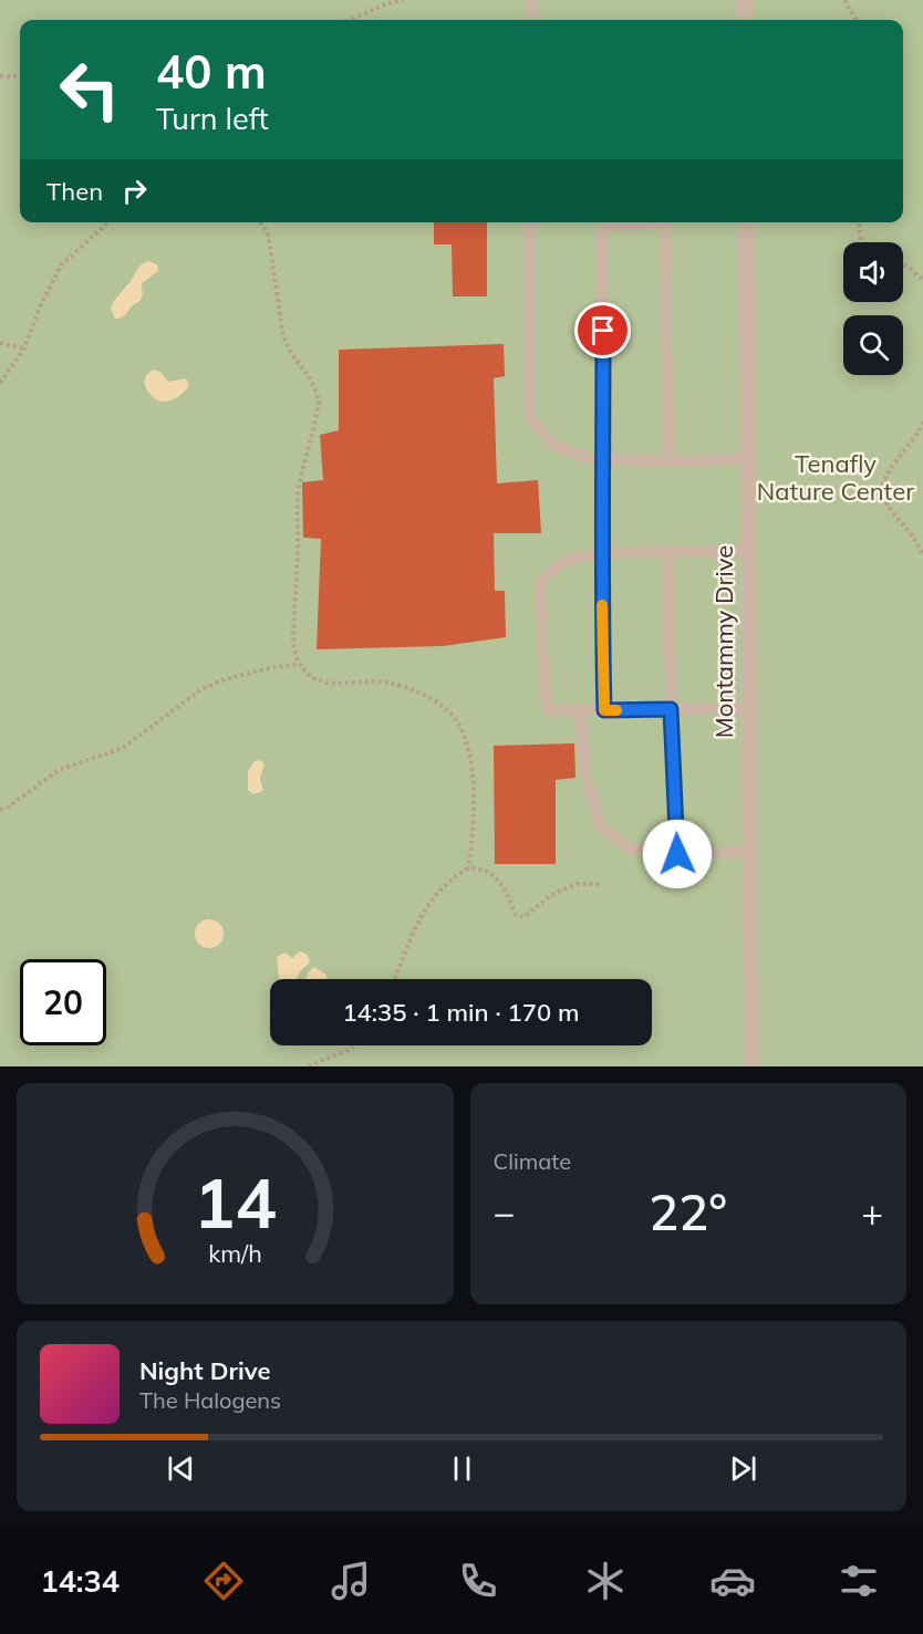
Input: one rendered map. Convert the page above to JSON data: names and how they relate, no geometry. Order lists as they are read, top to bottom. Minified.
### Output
{"streets":{"street":["Montammy Drive"]},"parks":["Tenafly Nature Center"],"page":{"turn":["40 m","Turn left"],"then":"Then","limit":"20","trip":"14:35 · 1 min · 170 m","tile":"Climate","heat":["−","22°","+"],"song":["Night Drive","The Halogens"],"tabs":"14:34","gauge":["14","km/h"]}}
